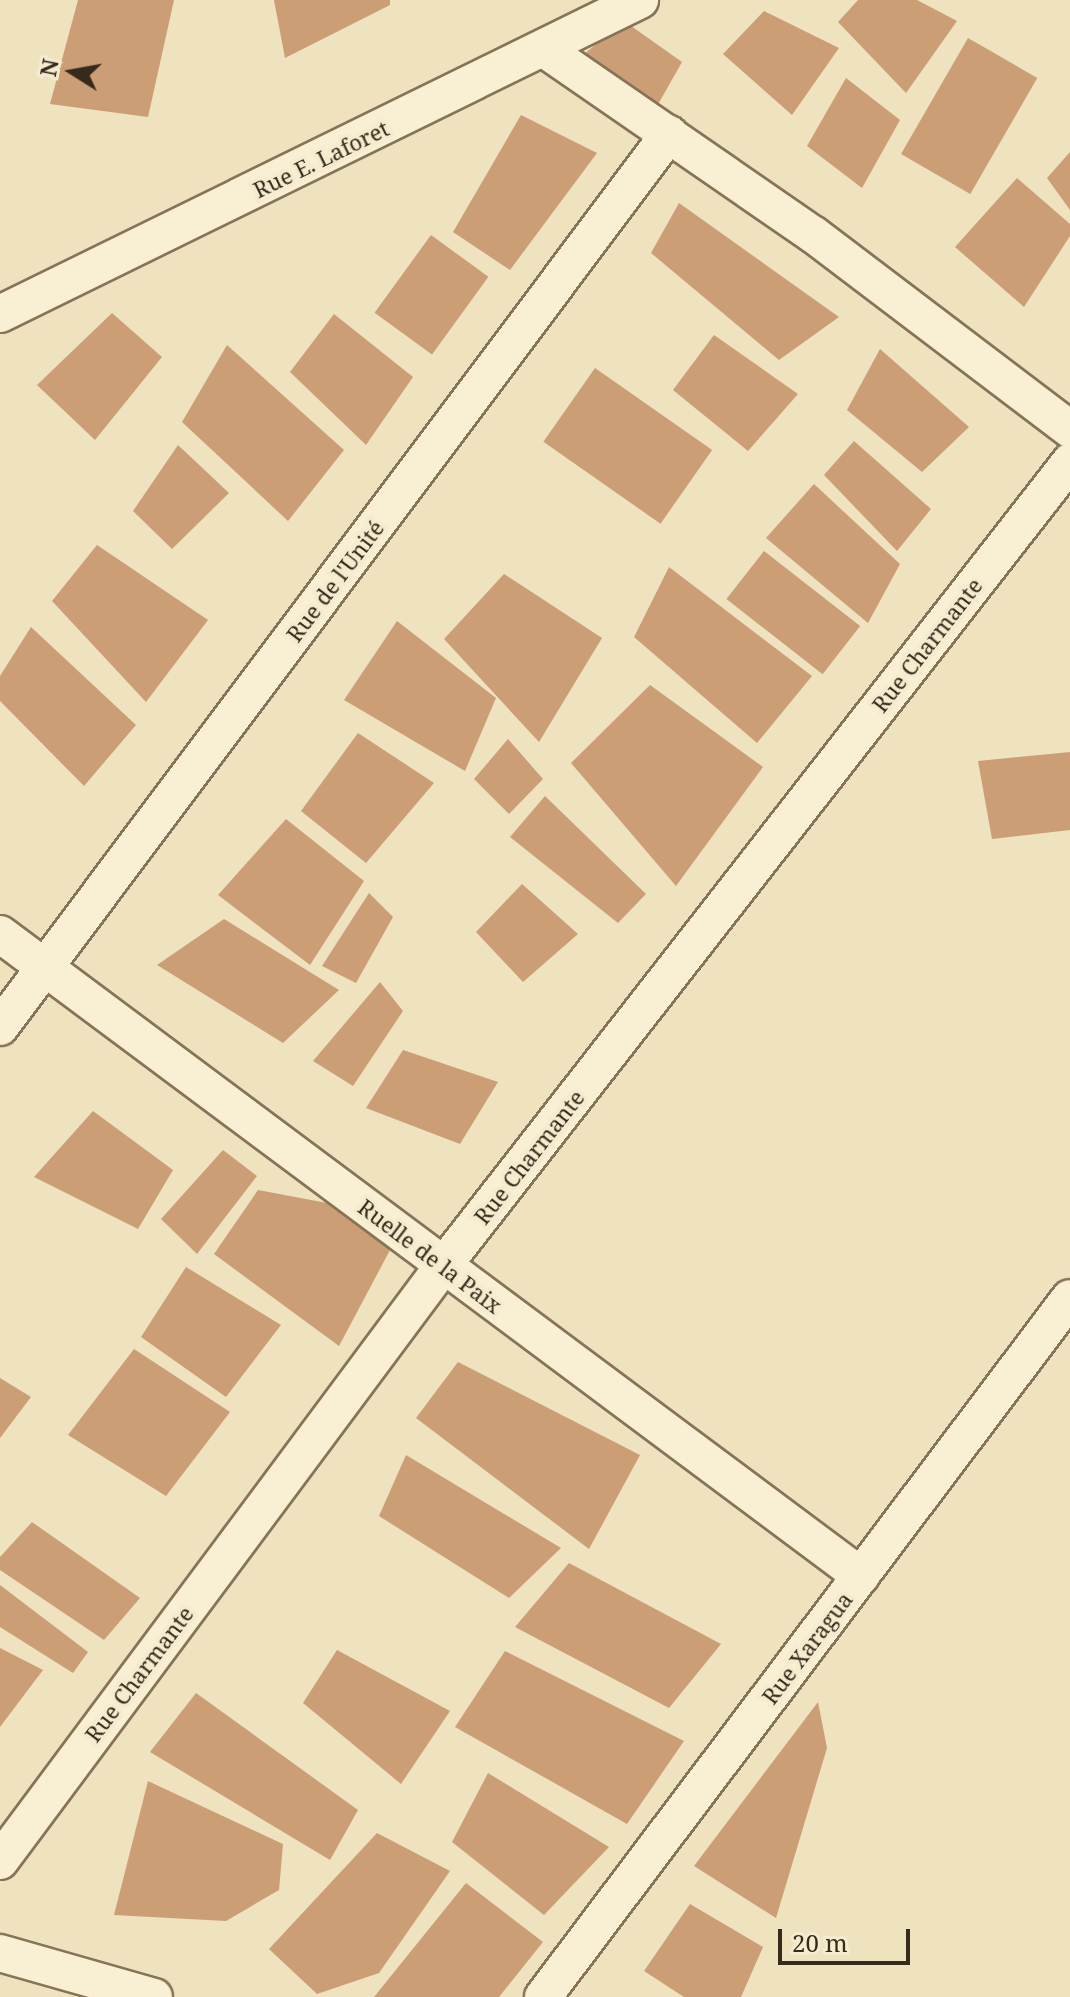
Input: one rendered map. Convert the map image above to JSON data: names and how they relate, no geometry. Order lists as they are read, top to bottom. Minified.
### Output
{"streets":{"street":["Rue E. Laforet","Rue de l'Unité","Rue Charmante","Ruelle de la Paix","Rue Xaragua"]},"crossings":[["Rue de l'Unité","Ruelle de la Paix"],["Rue Charmante","Ruelle de la Paix"],["Ruelle de la Paix","Rue Xaragua"]],"scale_bar":"20 m","north":"left"}
